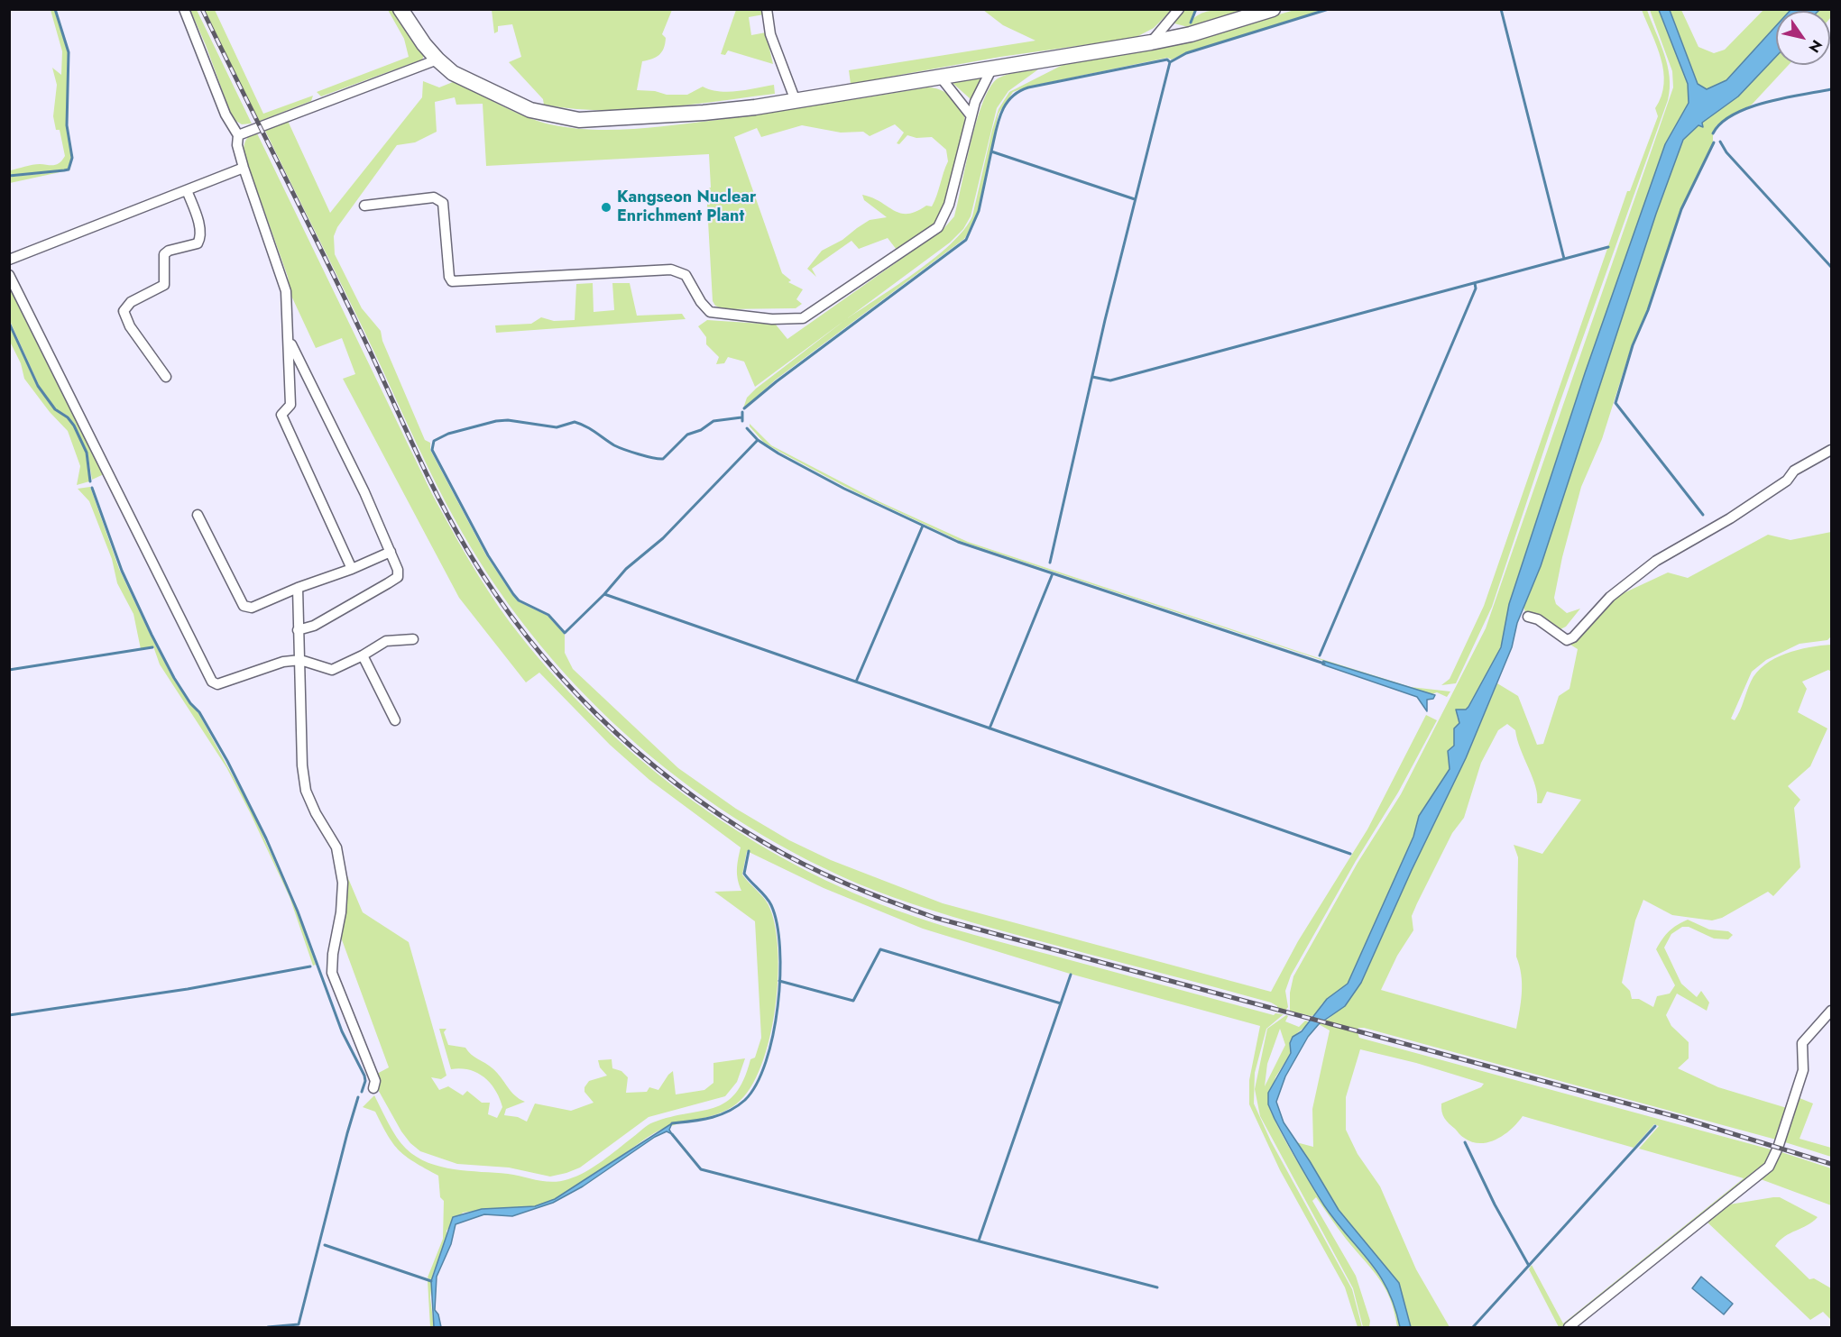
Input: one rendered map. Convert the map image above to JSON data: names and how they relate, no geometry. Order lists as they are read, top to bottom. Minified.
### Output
{"places":["Kangseon Nuclear Enrichment Plant"],"north":"bottom right"}
